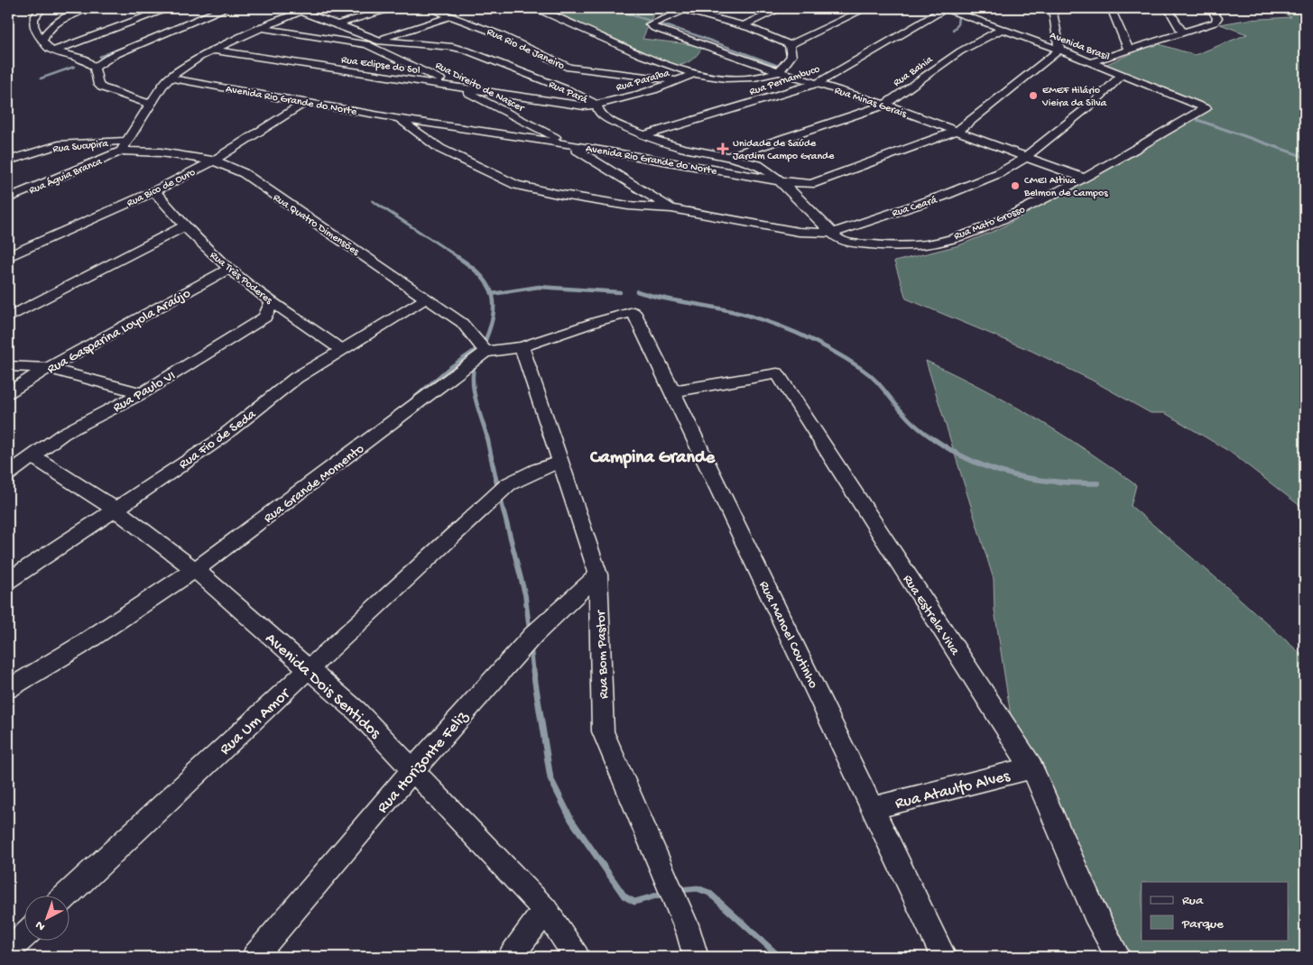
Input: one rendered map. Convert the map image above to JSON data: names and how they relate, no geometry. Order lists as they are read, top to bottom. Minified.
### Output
{"streets":{"street":["Avenida Brasil","Rua Rio de Janeiro","Rua Eclipse do Sol","Rua Bahia","Rua Paraíba","Rua Pernambuco","Rua Direito de Nascer","Rua Pará","Avenida Rio Grande do Norte","Rua Minas Gerais","Rua Sucupira","Rua Águia Branca","Rua Bico de Ouro","Rua Ceará","Rua Mato Grosso","Rua Quatro Dimensões","Rua Três Poderes","Rua Gasparina Loyola Araújo","Rua Paulo VI","Rua Fio de Seda","Rua Grande Momento","Rua Estrela Viva","Rua Manoel Coutinho","Rua Bom Pastor","Avenida Dois Sentidos","Rua Um Amor","Rua Horizonte Feliz","Rua Ataulfo Alves"]},"crossings":[["Avenida Brasil","Rua Bahia"],["Avenida Brasil","Rua Pernambuco"],["Avenida Brasil","Avenida Rio Grande do Norte"],["Avenida Brasil","Rua Ceará"],["Avenida Brasil","Rua Mato Grosso"],["Rua Rio de Janeiro","Rua Paraíba"],["Rua Eclipse do Sol","Rua Paraíba"],["Rua Eclipse do Sol","Rua Direito de Nascer"],["Rua Eclipse do Sol","Rua Pará"],["Rua Bahia","Rua Pará"],["Rua Bahia","Rua Minas Gerais"],["Rua Paraíba","Rua Pará"],["Rua Pernambuco","Rua Pará"],["Rua Pernambuco","Rua Minas Gerais"],["Rua Direito de Nascer","Avenida Rio Grande do Norte"],["Rua Direito de Nascer","Rua Ceará"],["Rua Pará","Avenida Rio Grande do Norte"],["Rua Pará","Rua Ceará"],["Rua Pará","Rua Mato Grosso"],["Avenida Rio Grande do Norte","Rua Minas Gerais"],["Avenida Rio Grande do Norte","Rua Bico de Ouro"],["Rua Minas Gerais","Rua Ceará"],["Rua Minas Gerais","Rua Mato Grosso"],["Rua Sucupira","Rua Águia Branca"],["Rua Sucupira","Rua Quatro Dimensões"],["Rua Águia Branca","Rua Quatro Dimensões"],["Rua Bico de Ouro","Rua Quatro Dimensões"],["Rua Bico de Ouro","Rua Três Poderes"],["Rua Ceará","Rua Mato Grosso"],["Rua Quatro Dimensões","Rua Fio de Seda"],["Rua Quatro Dimensões","Rua Grande Momento"],["Rua Três Poderes","Rua Gasparina Loyola Araújo"],["Rua Três Poderes","Rua Paulo VI"],["Rua Três Poderes","Rua Fio de Seda"],["Rua Paulo VI","Avenida Dois Sentidos"],["Rua Fio de Seda","Avenida Dois Sentidos"],["Rua Grande Momento","Rua Manoel Coutinho"],["Rua Grande Momento","Rua Bom Pastor"],["Rua Grande Momento","Avenida Dois Sentidos"],["Rua Estrela Viva","Rua Manoel Coutinho"],["Rua Estrela Viva","Rua Ataulfo Alves"],["Rua Manoel Coutinho","Rua Ataulfo Alves"],["Rua Bom Pastor","Rua Um Amor"],["Rua Bom Pastor","Rua Horizonte Feliz"],["Avenida Dois Sentidos","Rua Um Amor"],["Avenida Dois Sentidos","Rua Horizonte Feliz"]],"districts":["Campina Grande"],"places":{"other":["EMEF Hilário Vieira da Silva","CMEI Altiva Belmon de Campos"],"health":["Unidade de Saúde Jardim Campo Grande"]},"legend":["Rua","Parque"],"north":"bottom left"}
